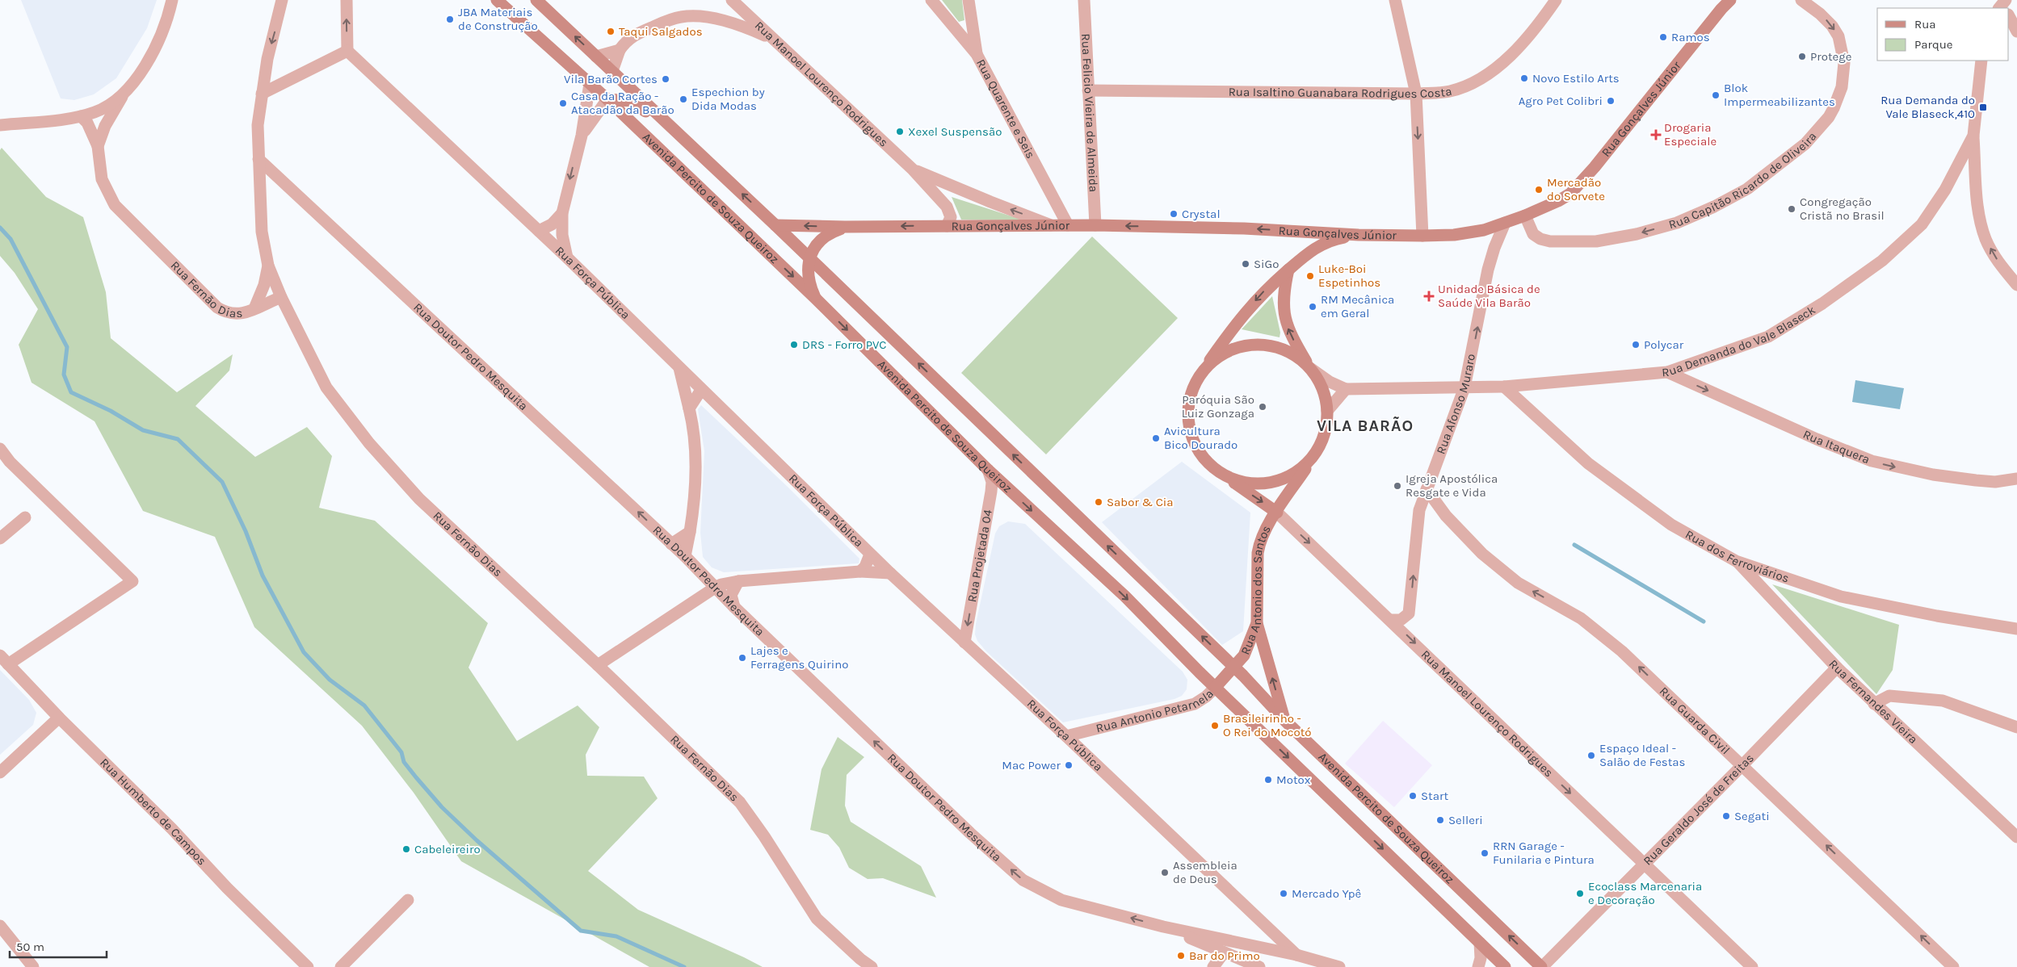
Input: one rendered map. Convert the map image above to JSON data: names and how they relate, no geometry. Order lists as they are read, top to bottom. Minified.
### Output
{"streets":{"main road":["Rua Manoel Lourenço Rodrigues","Rua Gonçalves Júnior","Avenida Percito de Souza Queiroz","Rua Antonio dos Santos"],"street":["Rua Isaltino Guanabara Rodrigues Costa","Rua Quarente e Seis","Rua Felicio Vieira de Almeida","Rua Capitão Ricardo de Oliveira","Rua Força Pública","Rua Fernão Dias","Rua Demanda do Vale Blaseck","Rua Doutor Pedro Mesquita","Rua Afonso Muraro","Rua Itaquera","Rua dos Ferroviários","Rua Projetada 04","Rua Fernandes Vieira","Rua Antonio Petarnela","Rua Guarda Civil","Rua Geraldo José de Freitas","Rua Humberto de Campos"]},"crossings":[["Rua Manoel Lourenço Rodrigues","Rua Gonçalves Júnior"],["Rua Manoel Lourenço Rodrigues","Rua Demanda do Vale Blaseck"],["Rua Manoel Lourenço Rodrigues","Rua Afonso Muraro"],["Rua Manoel Lourenço Rodrigues","Rua Antonio dos Santos"],["Rua Manoel Lourenço Rodrigues","Rua Geraldo José de Freitas"],["Rua Isaltino Guanabara Rodrigues Costa","Rua Felicio Vieira de Almeida"],["Rua Quarente e Seis","Rua Gonçalves Júnior"],["Rua Gonçalves Júnior","Rua Felicio Vieira de Almeida"],["Rua Gonçalves Júnior","Rua Capitão Ricardo de Oliveira"],["Rua Gonçalves Júnior","Avenida Percito de Souza Queiroz"],["Rua Gonçalves Júnior","Rua Afonso Muraro"],["Avenida Percito de Souza Queiroz","Rua Projetada 04"],["Avenida Percito de Souza Queiroz","Rua Antonio dos Santos"],["Avenida Percito de Souza Queiroz","Rua Antonio Petarnela"],["Avenida Percito de Souza Queiroz","Rua Geraldo José de Freitas"],["Rua Força Pública","Rua Doutor Pedro Mesquita"],["Rua Força Pública","Rua Projetada 04"],["Rua Força Pública","Rua Antonio Petarnela"],["Rua Demanda do Vale Blaseck","Rua Afonso Muraro"],["Rua Demanda do Vale Blaseck","Rua Itaquera"],["Rua Demanda do Vale Blaseck","Rua dos Ferroviários"],["Rua Demanda do Vale Blaseck","Rua Antonio dos Santos"],["Rua Afonso Muraro","Rua Guarda Civil"],["Rua dos Ferroviários","Rua Fernandes Vieira"],["Rua Fernandes Vieira","Rua Geraldo José de Freitas"],["Rua Guarda Civil","Rua Geraldo José de Freitas"]],"one_way":["Rua Gonçalves Júnior","Rua Doutor Pedro Mesquita","Rua Afonso Muraro","Rua Itaquera","Rua Projetada 04","Rua Guarda Civil"],"districts":["VILA BARÃO"],"places":{"other":["JBA Materiais de Construção","Taqui Salgados","Ramos","Protege","Novo Estilo Arts","Vila Barão Cortes","Blok Impermeabilizantes","Espechion by Dida Modas","Agro Pet Colibri","Casa da Ração - Atacadão da Barão","Xexel Suspensão","Mercadão do Sorvete","Congregação Cristã no Brasil","Crystal","SiGo","Luke-Boi Espetinhos","RM Mecânica em Geral","DRS - Forro PVC","Polycar","Paróquia São Luiz Gonzaga","Avicultura Bico Dourado","Igreja Apostólica Resgate e Vida","Sabor & Cia","Lajes e Ferragens Quirino","Brasileirinho - O Rei do Mocotó","Espaço Ideal - Salão de Festas","Mac Power","Motox","Start","Segati","Selleri","Cabeleireiro","RRN Garage - Funilaria e Pintura","Assembleia de Deus","Mercado Ypê","Ecoclass Marcenaria e Decoração","Bar do Primo"],"transit":["Rua Demanda do Vale Blaseck,410"],"health":["Drogaria Especiale","Unidade Básica de Saúde Vila Barão"]},"legend":["Rua","Parque"],"scale_bar":"50 m"}
